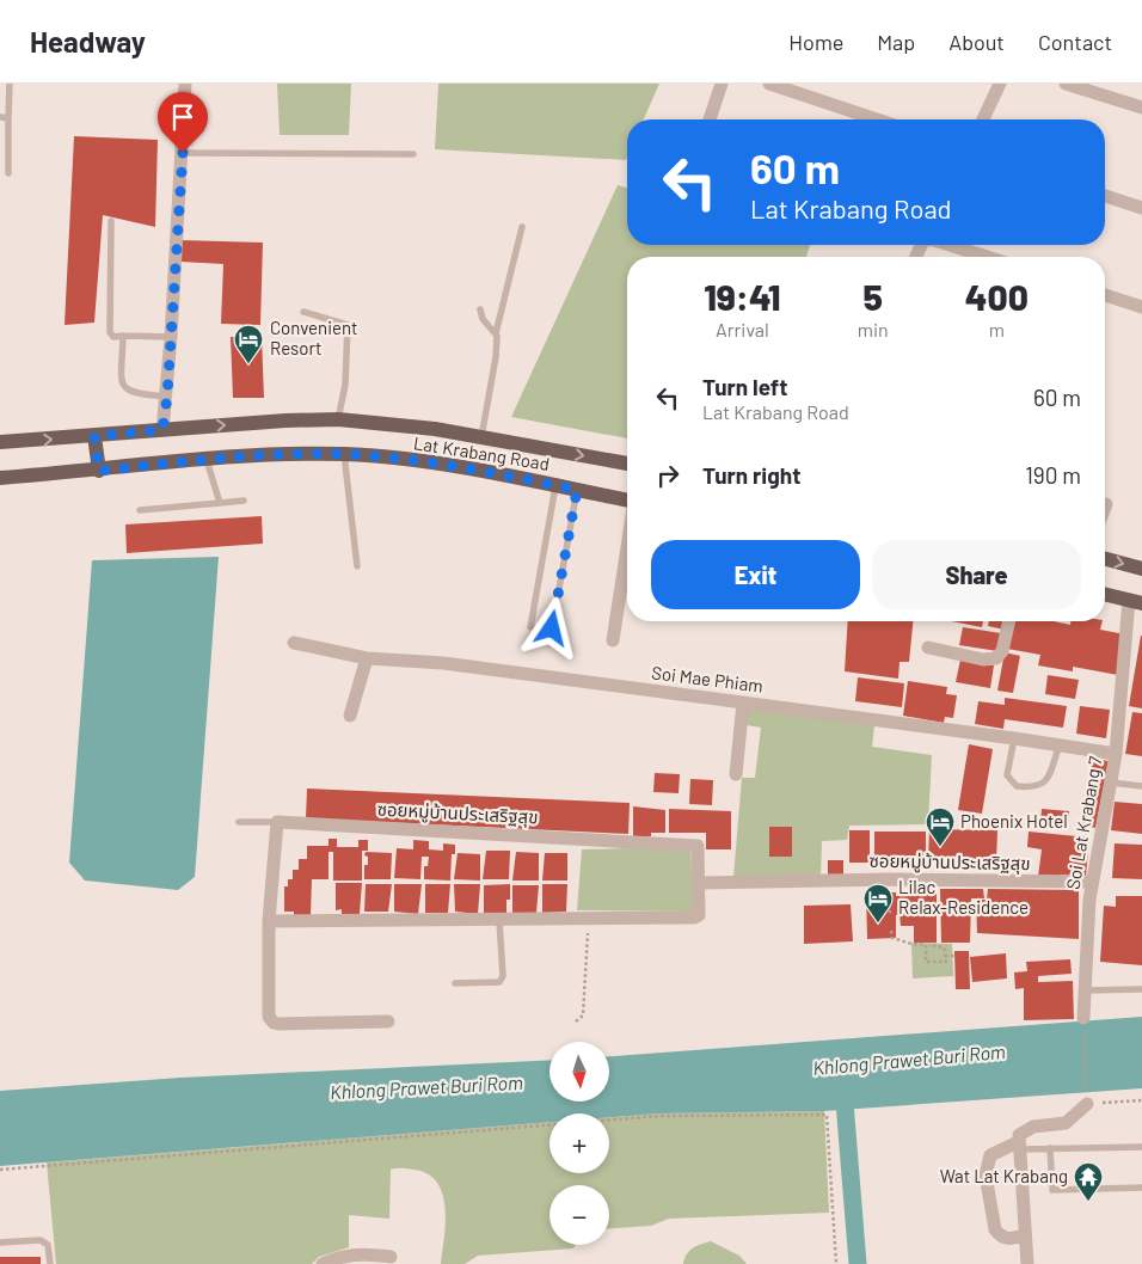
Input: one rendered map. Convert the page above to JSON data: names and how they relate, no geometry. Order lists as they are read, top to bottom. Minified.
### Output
{"streets":{"main road":["Lat Krabang Road"],"street":["Soi Mae Phiam","ซอยหมู่บ้านประเสริฐสุข","Soi Lat Krabang 7"]},"crossings":[["Soi Mae Phiam","Soi Lat Krabang 7"],["ซอยหมู่บ้านประเสริฐสุข","Soi Lat Krabang 7"]],"water":["Khlong Prawet Buri Rom"],"places":{"hotel":["Convenient Resort","Phoenix Hotel","Lilac Relax-Residence"],"temple":["Wat Lat Krabang"]},"north":"bottom","page":{"header":"Headway","nav":["Home","Map","About","Contact"],"turn":["60 m","Lat Krabang Road"],"eta":["19:41","Arrival","5","min","400","m"],"list":[{"name":"Turn left","note":"Lat Krabang Road","value":"60 m"},{"name":"Turn right","value":"190 m"}],"buttons":["Exit","Share"],"map_buttons":["+","−"]}}
